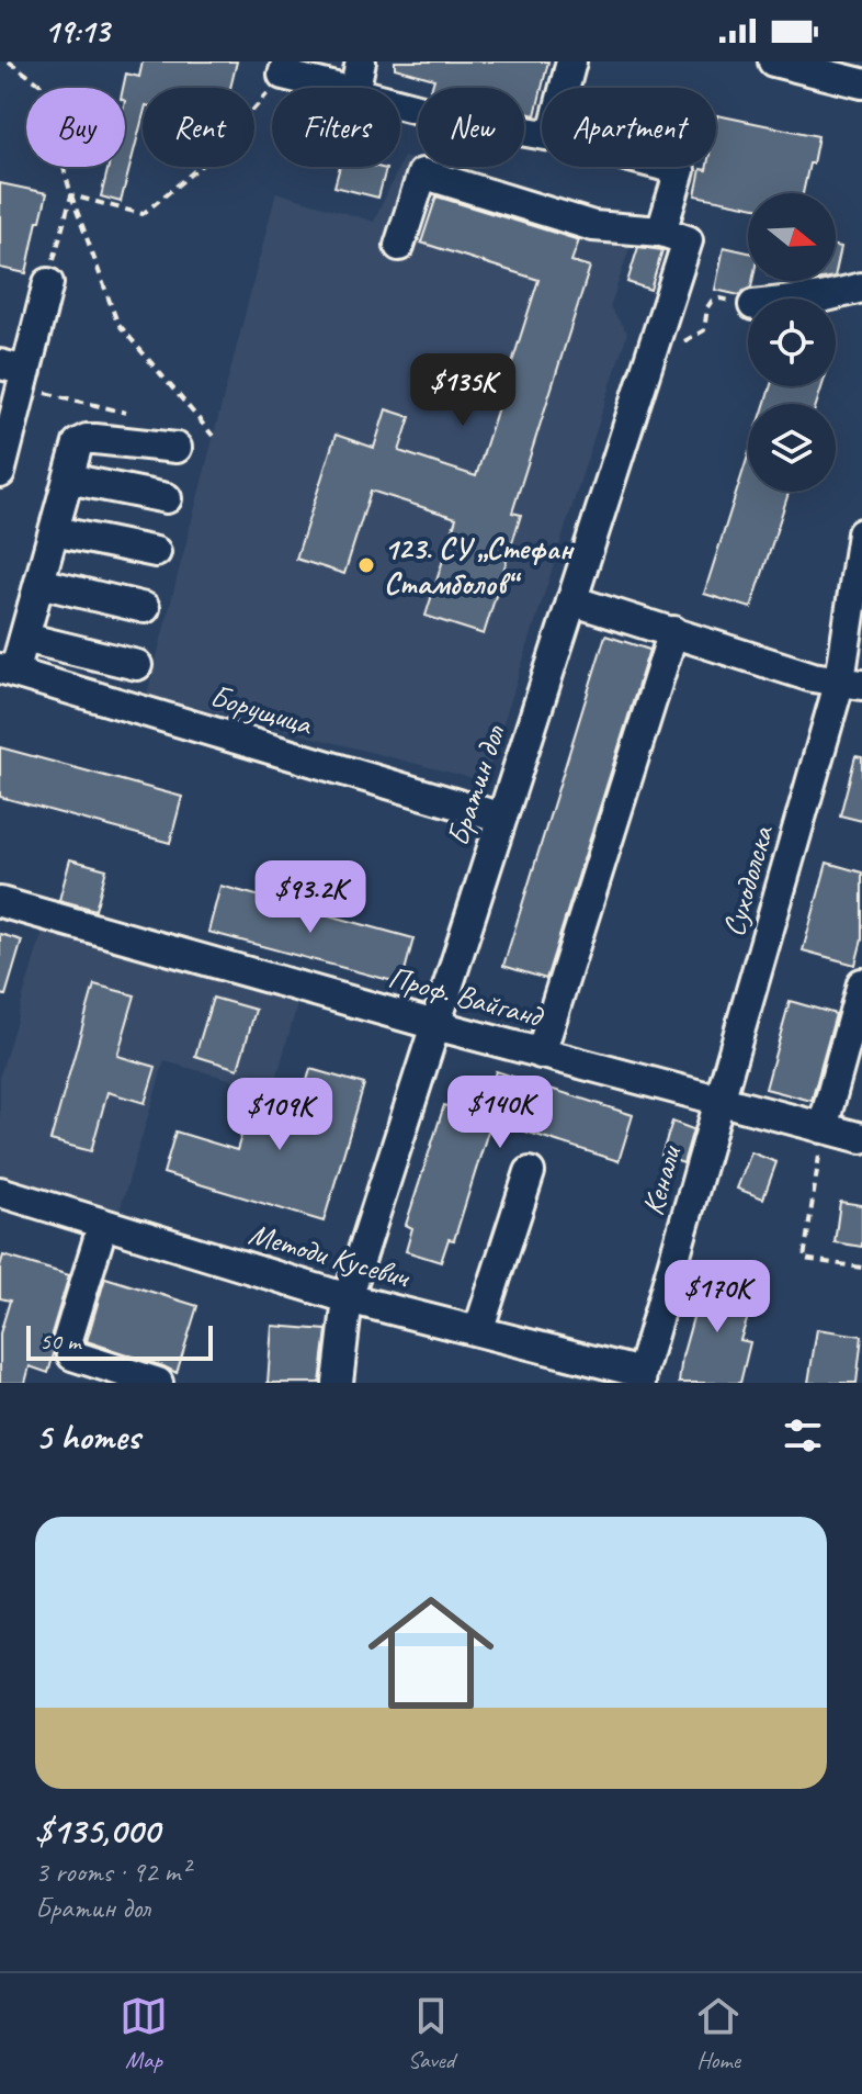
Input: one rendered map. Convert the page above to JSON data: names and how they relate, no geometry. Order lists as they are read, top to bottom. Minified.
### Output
{"streets":{"street":["Борущица","Братин дол","Суходолска","Проф. Вайганд","Кенали","Методи Кусевич"]},"crossings":[["Борущица","Братин дол"],["Братин дол","Проф. Вайганд"],["Братин дол","Методи Кусевич"],["Суходолска","Проф. Вайганд"],["Суходолска","Кенали"],["Проф. Вайганд","Кенали"],["Кенали","Методи Кусевич"]],"places":["123. СУ „Стефан Стамболов“"],"scale_bar":"50 m","north":"right","page":{"status":"19:13","chip":["Buy","Rent","Filters","New","Apartment"],"price":["$135K","$93.2K","$140K","$109K","$170K"],"scale":"50 m","heading":"5 homes","list":[{"name":"$135,000","note":"3 rooms · 92 m² · Братин дол"}],"tabs":["Map","Saved","Home"]}}
